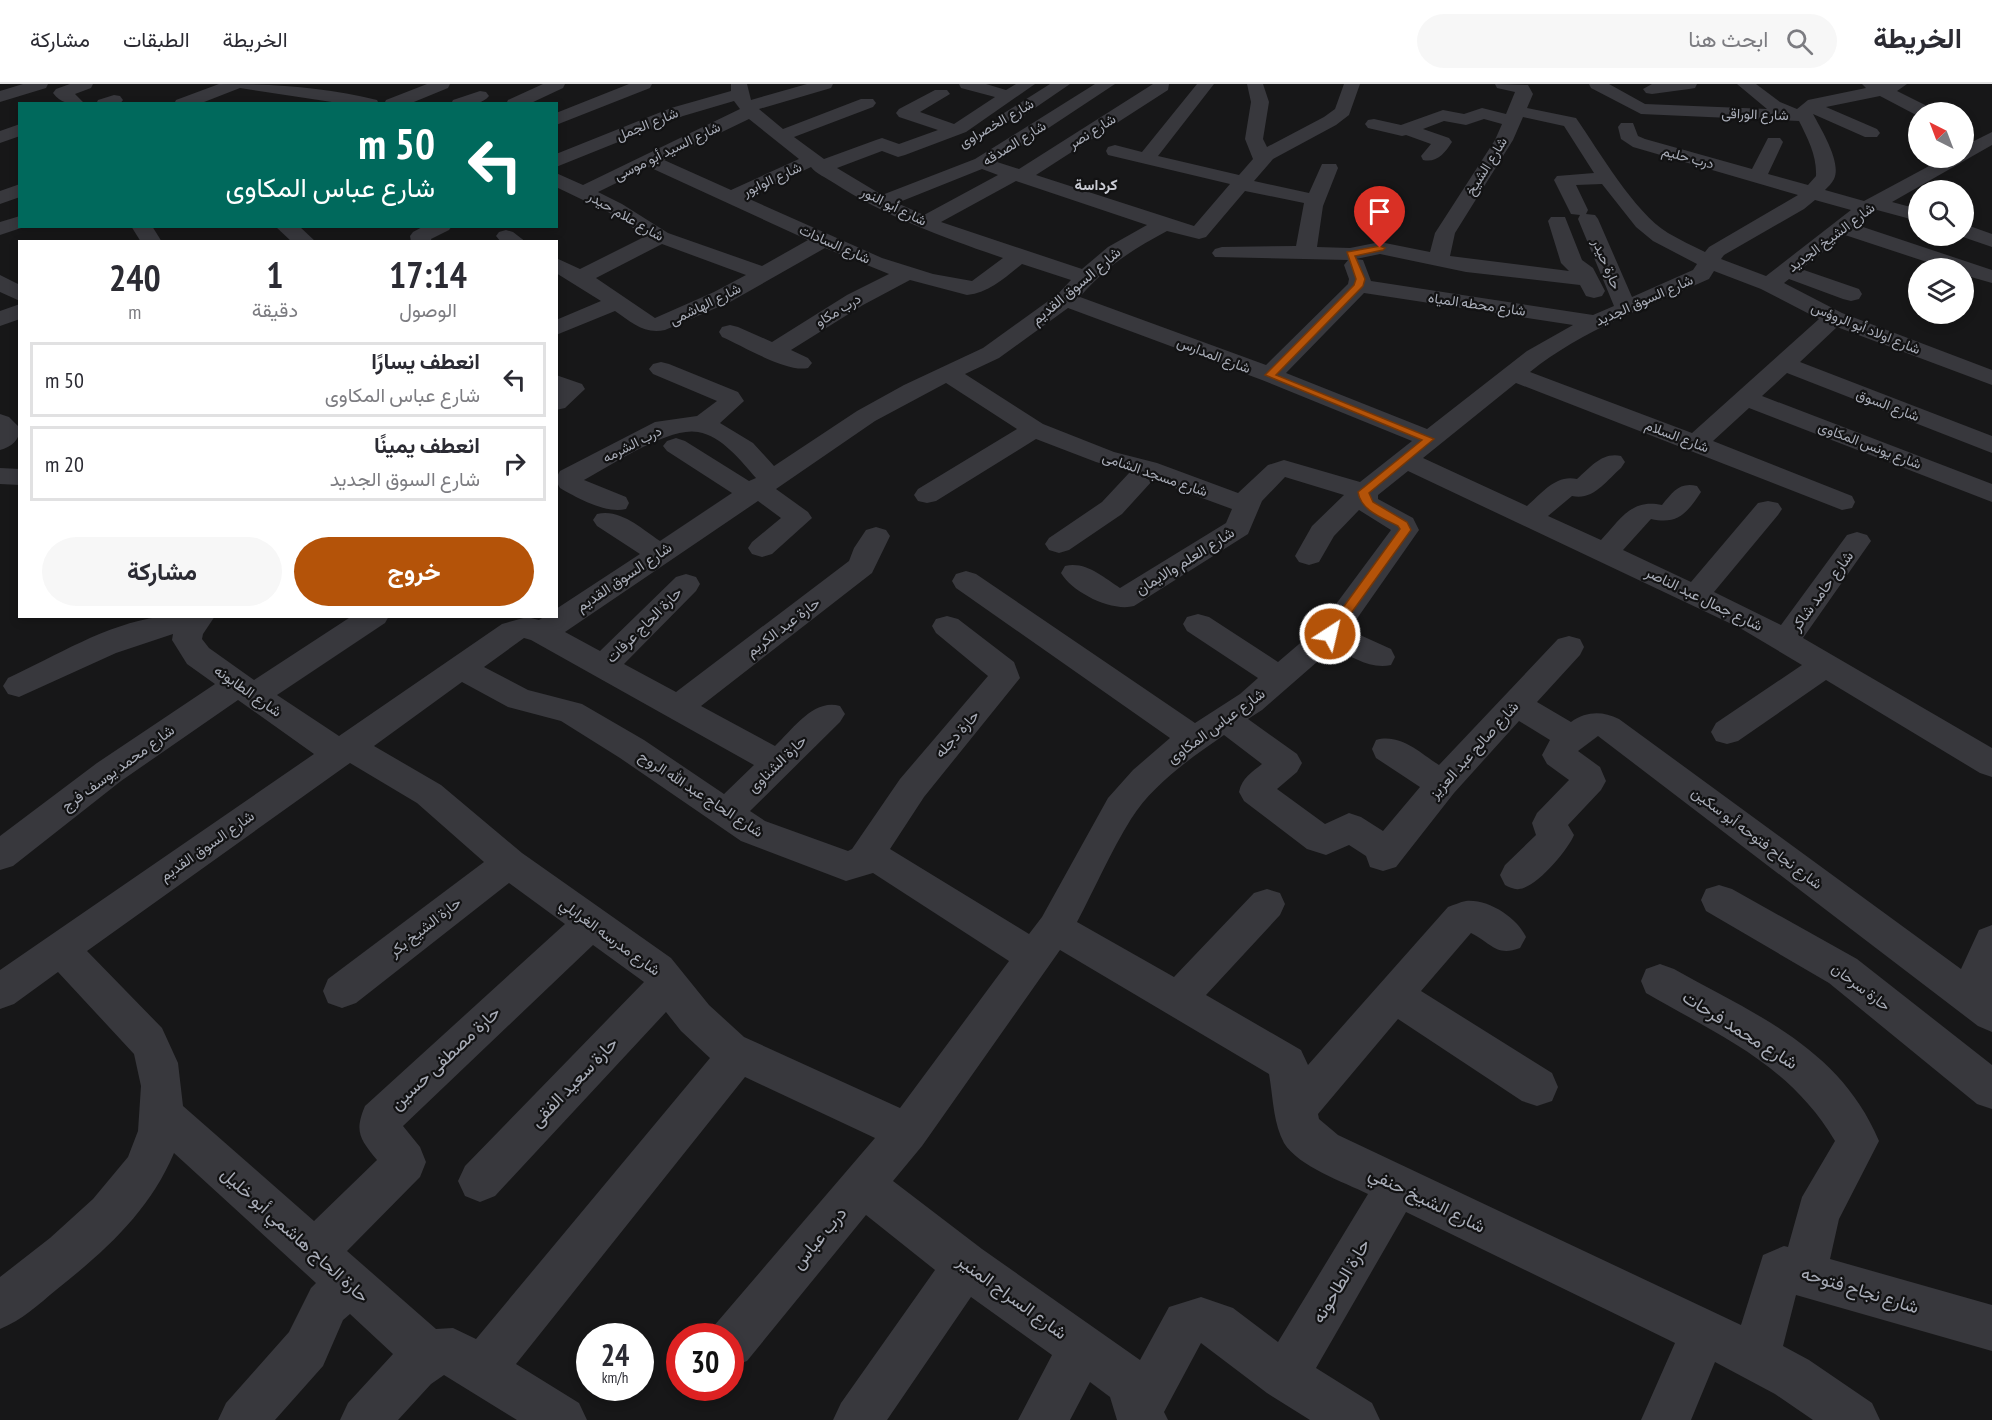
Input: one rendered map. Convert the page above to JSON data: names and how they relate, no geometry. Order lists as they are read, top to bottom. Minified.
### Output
{"streets":{"street":["شارع الوراقى","شارع الخصراوى","شارع الجمل","شارع نصر","شارع الصدقه","شارع السيد أبو موسى","درب حليم","شارع الشيخ","شارع الوابور","شارع أبو النور","شارع علام حيدر","شارع الشيخ الجديد","شارع السادات","حارة حيدر","شارع السوق القديم","شارع السوق الجديد","شارع الهاشمى","شارع محطه المياه","درب مكاو","شارع اولاد أبو الروؤس","شارع المدارس","شارع السوق","شارع السلام","درب الشرمه","شارع يونس المكاوى","شارع مسجد الشامى","شارع العلم والايمان","شارع حامد شاكر","شارع جمال عبد الناصر","حارة الحاج عرفات","حارة عبد الكريم","شارع الطابونه","شارع عباس المكاوى","حارة دجله","شارع صالح عبد العزيز","حارة الشناوى","شارع محمد يوسف فرج","شارع الحاج عبد الله الروح","شارع نجاح فتوحه أبو سكين","حارة الشيخ بكر","شارع مدرسه الغرابلي","حارة سرحان","شارع محمد فرحات","حارة مصطفى حسين","حارة سعيد الفقى","شارع الشيخ حنفي","حارة الحاج هاشمي أبو خليل","درب عباس","حارة الطاحونه","شارع نجاح فتوحه","شارع السراج المنير"]},"crossings":[["شارع الوراقى","شارع السوق الجديد"],["شارع الخصراوى","شارع الصدقه"],["شارع الجمل","شارع السيد أبو موسى"],["شارع الجمل","شارع أبو النور"],["شارع نصر","شارع أبو النور"],["شارع الصدقه","شارع أبو النور"],["شارع السيد أبو موسى","شارع أبو النور"],["شارع السيد أبو موسى","شارع علام حيدر"],["شارع السيد أبو موسى","شارع السادات"],["درب حليم","شارع الشيخ الجديد"],["درب حليم","شارع السوق الجديد"],["شارع الشيخ","شارع اولاد أبو الروؤس"],["شارع الوابور","شارع أبو النور"],["شارع الوابور","شارع السادات"],["شارع أبو النور","شارع السادات"],["شارع أبو النور","شارع السوق القديم"],["شارع علام حيدر","شارع الهاشمى"],["شارع الشيخ الجديد","شارع اولاد أبو الروؤس"],["شارع السادات","شارع الهاشمى"],["شارع السادات","درب مكاو"],["حارة حيدر","شارع السوق الجديد"],["حارة حيدر","شارع اولاد أبو الروؤس"],["شارع السوق القديم","شارع المدارس"],["شارع السوق القديم","درب الشرمه"],["شارع السوق القديم","شارع مسجد الشامى"],["شارع السوق القديم","شارع الطابونه"],["شارع السوق القديم","شارع الحاج عبد الله الروح"],["شارع السوق القديم","شارع مدرسه الغرابلي"],["شارع السوق الجديد","شارع محطه المياه"],["شارع السوق الجديد","شارع اولاد أبو الروؤس"],["شارع السوق الجديد","شارع المدارس"],["شارع السوق الجديد","شارع السلام"],["شارع السوق الجديد","شارع جمال عبد الناصر"],["شارع السوق الجديد","شارع عباس المكاوى"],["شارع مسجد الشامى","شارع العلم والايمان"],["شارع حامد شاكر","شارع جمال عبد الناصر"],["شارع الطابونه","شارع محمد يوسف فرج"],["شارع الطابونه","شارع مدرسه الغرابلي"],["شارع عباس المكاوى","شارع صالح عبد العزيز"],["شارع عباس المكاوى","شارع مدرسه الغرابلي"],["شارع عباس المكاوى","شارع الشيخ حنفي"],["شارع عباس المكاوى","درب عباس"],["حارة دجله","شارع الحاج عبد الله الروح"],["حارة الشناوى","شارع الحاج عبد الله الروح"],["حارة الشيخ بكر","شارع مدرسه الغرابلي"],["شارع مدرسه الغرابلي","حارة مصطفى حسين"],["شارع مدرسه الغرابلي","حارة سعيد الفقى"],["شارع مدرسه الغرابلي","درب عباس"],["شارع محمد فرحات","شارع نجاح فتوحه"],["حارة مصطفى حسين","حارة الحاج هاشمي أبو خليل"],["شارع الشيخ حنفي","حارة الطاحونه"],["شارع الشيخ حنفي","شارع نجاح فتوحه"],["درب عباس","شارع السراج المنير"]],"districts":["كرداسة"],"north":"top left","page":{"header":"الخريطة","search":"ابحث هنا","nav":["الخريطة","الطبقات","مشاركة"],"turn":["50 m","شارع عباس المكاوى"],"eta":["17:14","الوصول","1","دقيقة","240","m"],"list":[{"name":"انعطف يسارًا","note":"شارع عباس المكاوى","value":"50 m"},{"name":"انعطف يمينًا","note":"شارع السوق الجديد","value":"20 m"}],"buttons":["خروج","مشاركة"],"speed":"24 km/h","limit":"30"}}
